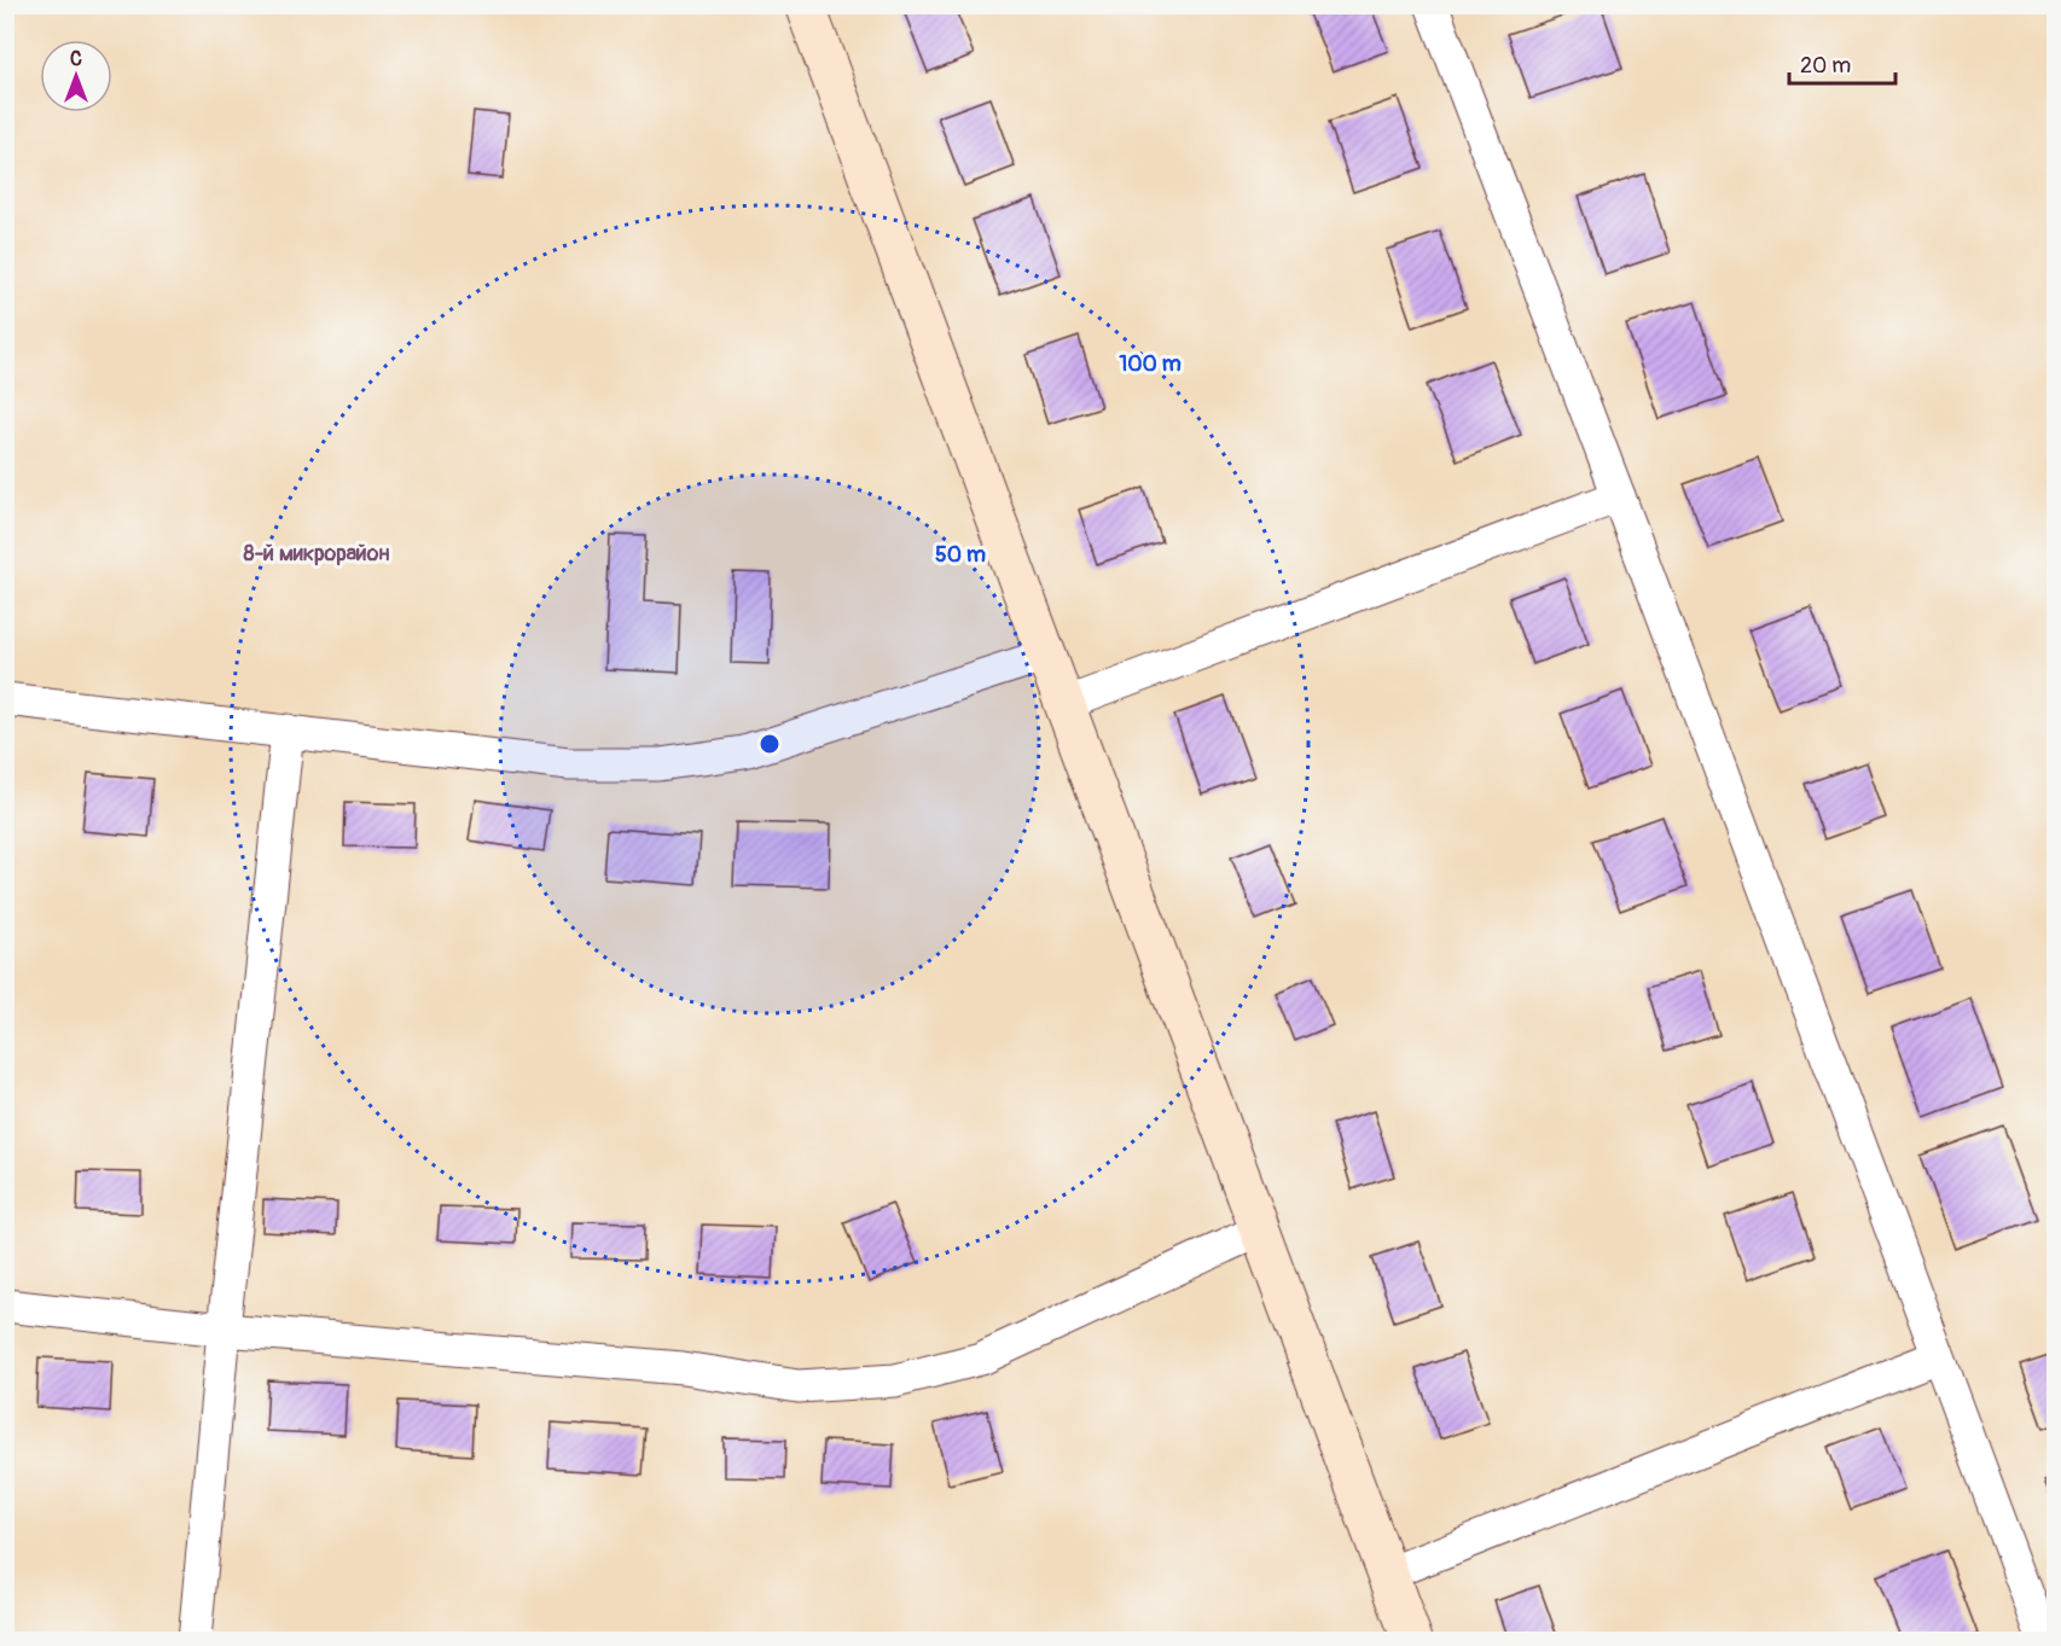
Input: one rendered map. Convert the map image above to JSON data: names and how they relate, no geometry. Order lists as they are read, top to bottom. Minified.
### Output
{"districts":["8-й микрорайон"],"scale_bar":"20 m","north":"top","rings":["100 m","50 m"]}
